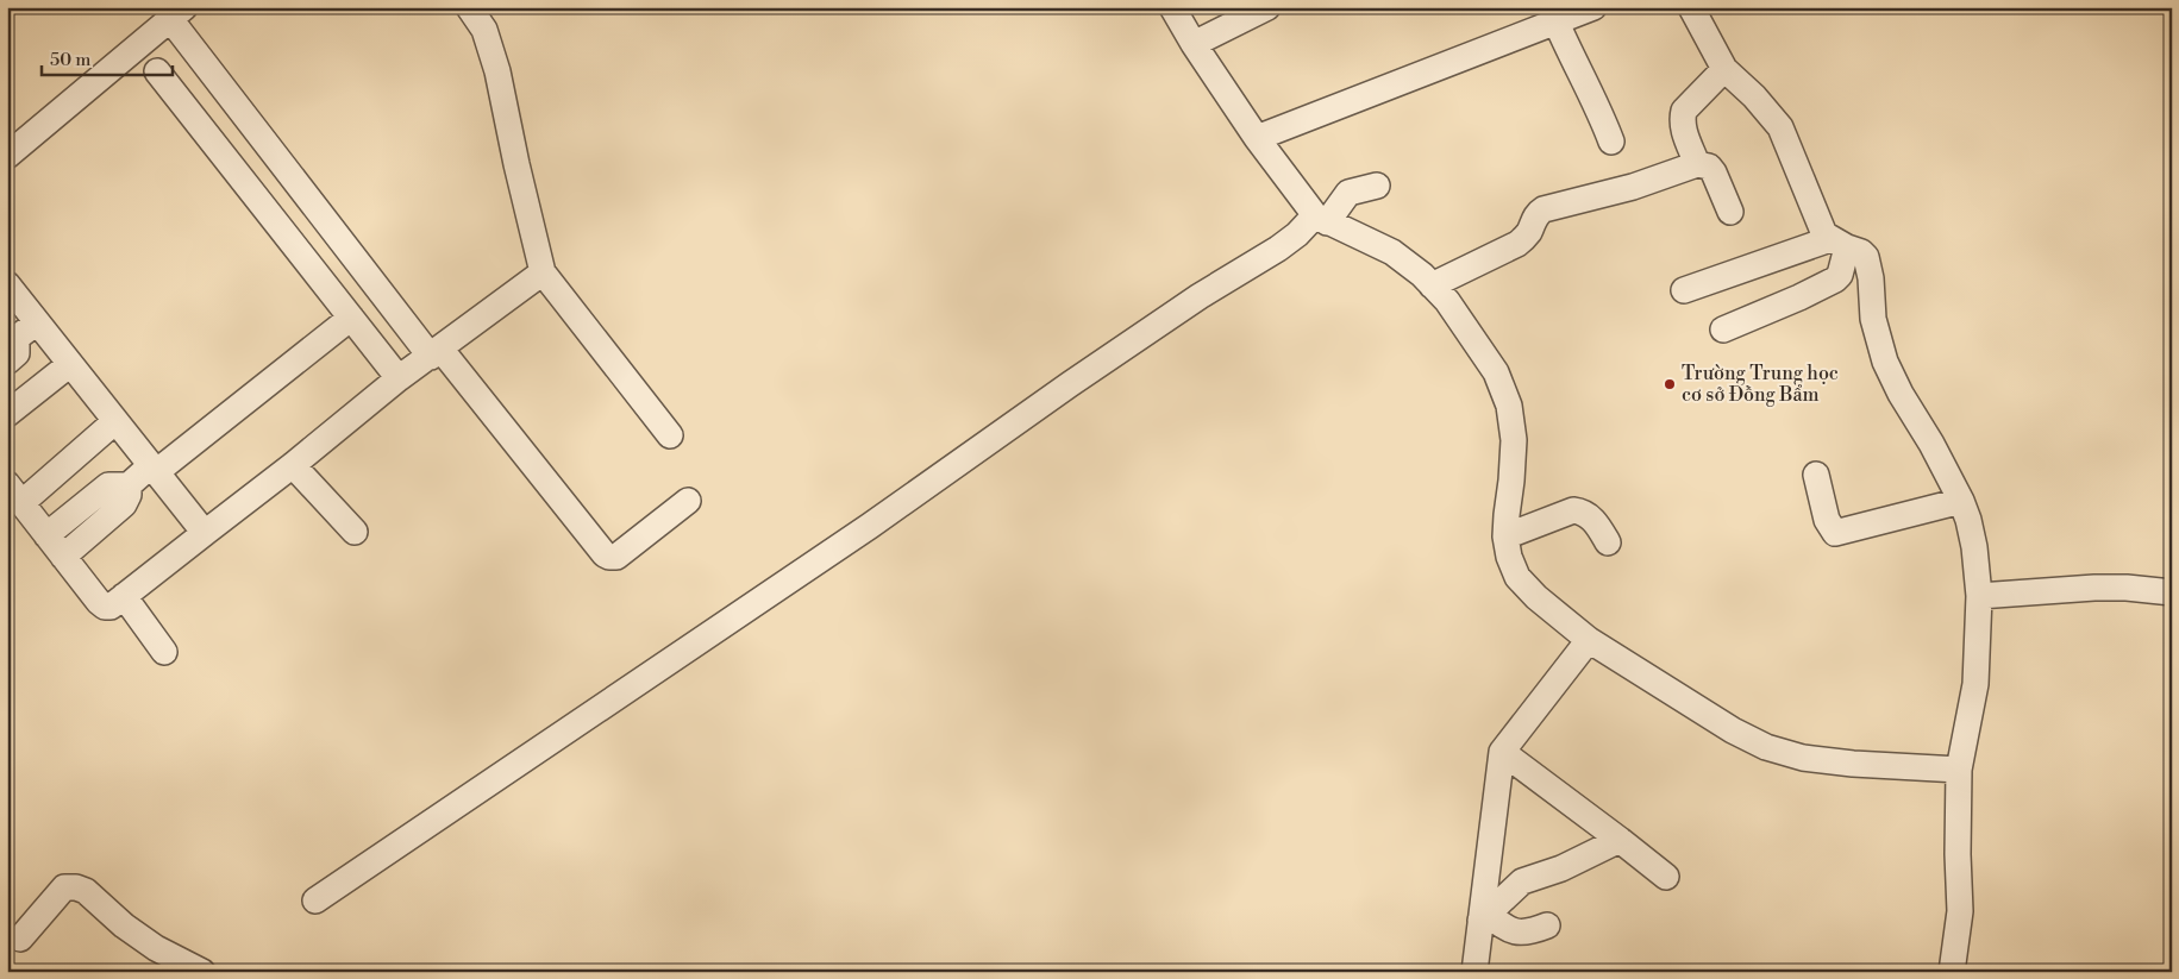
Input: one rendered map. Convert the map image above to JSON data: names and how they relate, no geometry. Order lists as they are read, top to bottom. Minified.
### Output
{"places":["Trường Trung học cơ sở Đồng Bẩm"],"scale_bar":"50 m"}
